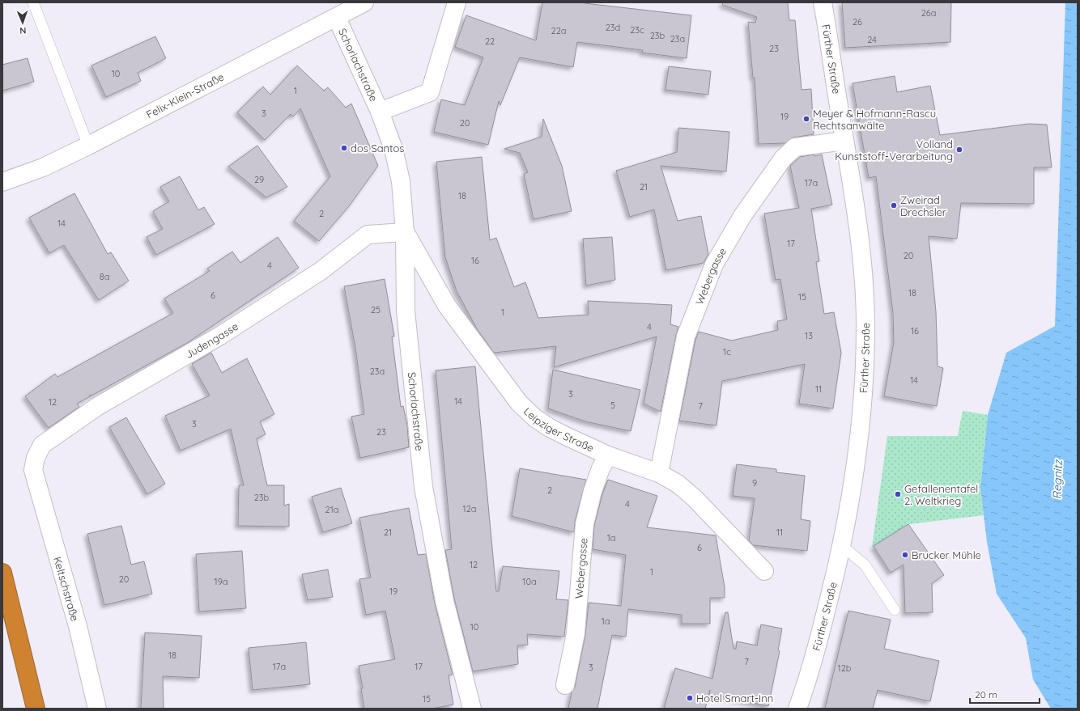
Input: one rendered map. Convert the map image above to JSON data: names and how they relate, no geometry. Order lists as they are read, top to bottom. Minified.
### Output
{"streets":{"street":["Fürther Straße","Schorlachstraße","Felix-Klein-Straße","Webergasse","Judengasse","Leipziger Straße","Keltschstraße"]},"crossings":[["Fürther Straße","Webergasse"],["Schorlachstraße","Felix-Klein-Straße"],["Schorlachstraße","Judengasse"],["Schorlachstraße","Leipziger Straße"],["Webergasse","Leipziger Straße"],["Judengasse","Leipziger Straße"],["Judengasse","Keltschstraße"]],"water":["Regnitz"],"places":["Meyer & Hofmann-Rascu Rechtsanwälte","dos Santos","Volland Kunststoff-Verarbeitung","Zweirad Drechsler","Gefallenentafel 2. Weltkrieg","Brucker Mühle","Hotel Smart-Inn"],"house_numbers":["26a","26","23d","23c","22a","23b","23a","24","22","23","10","1","3","19","20","29","17a","21","18","2","14","17","20","16","4","8a","18","6","15","25","1","4","16","13","1c","23a","14","11","3","14","12","5","7","3","23","9","2","23b","4","12a","21a","21","11","1a","6","12","1","20","19a","10a","19","1a","10","18","7","17a","17","3","12b","15"],"scale_bar":"20 m","north":"bottom"}
